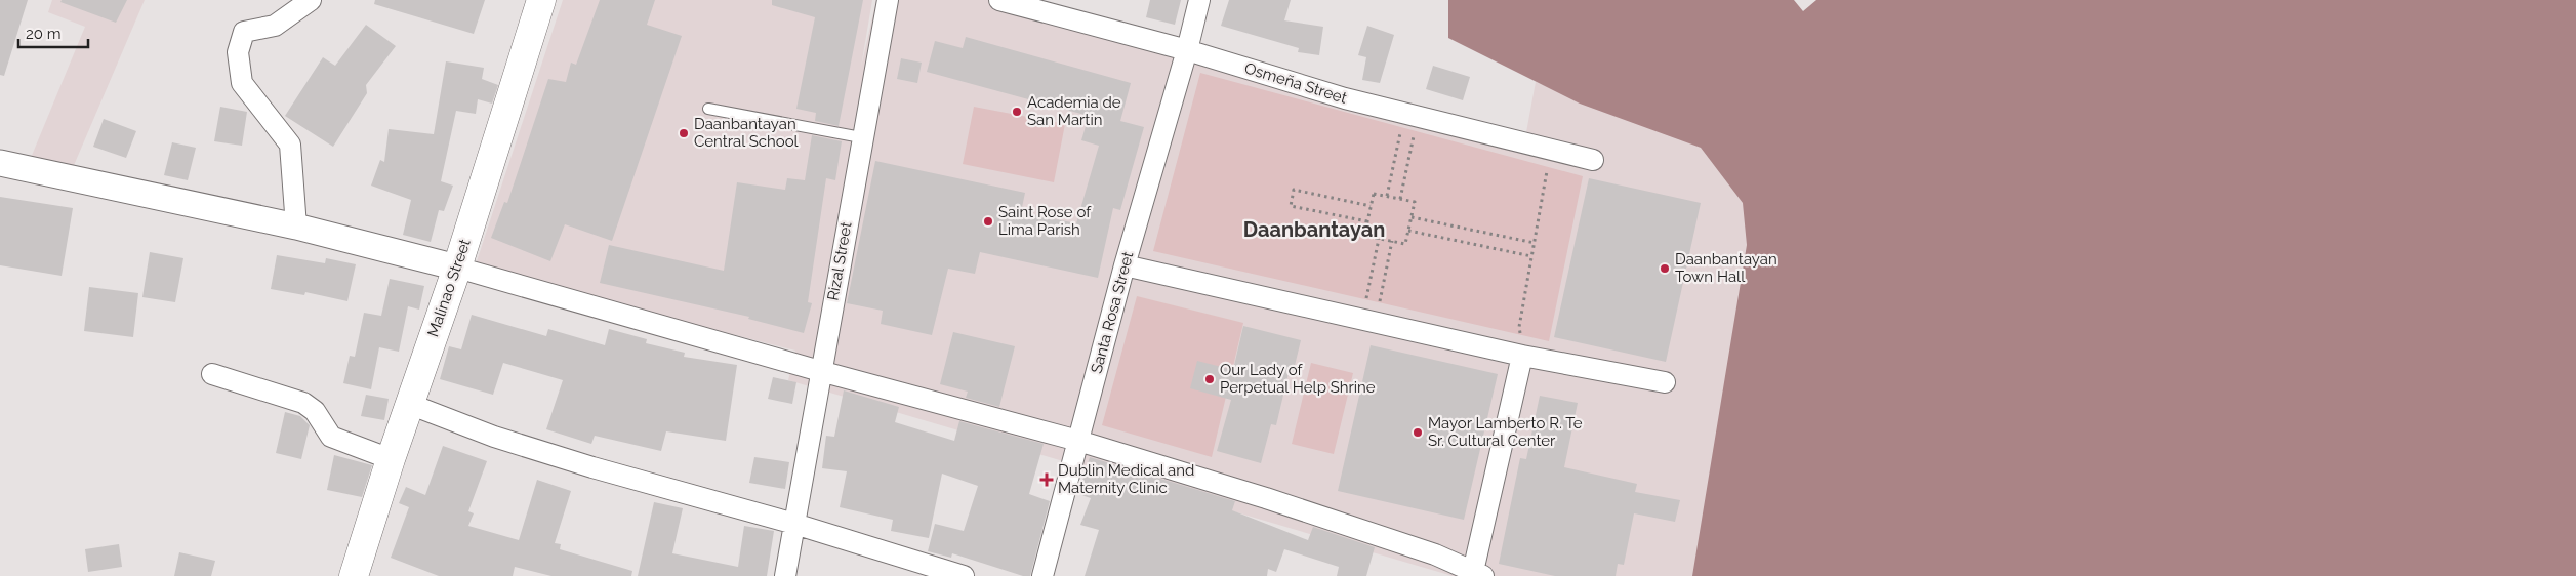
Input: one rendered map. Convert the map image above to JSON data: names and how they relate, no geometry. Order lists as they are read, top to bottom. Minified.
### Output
{"streets":{"main road":["Malinao Street"],"street":["Osmeña Street","Rizal Street","Santa Rosa Street"]},"crossings":[["Osmeña Street","Santa Rosa Street"]],"districts":["Daanbantayan"],"places":{"other":["Academia de San Martin","Daanbantayan Central School","Saint Rose of Lima Parish","Daanbantayan Town Hall","Our Lady of Perpetual Help Shrine","Mayor Lamberto R. Te Sr. Cultural Center"],"health":["Dublin Medical and Maternity Clinic"]},"scale_bar":"20 m"}
